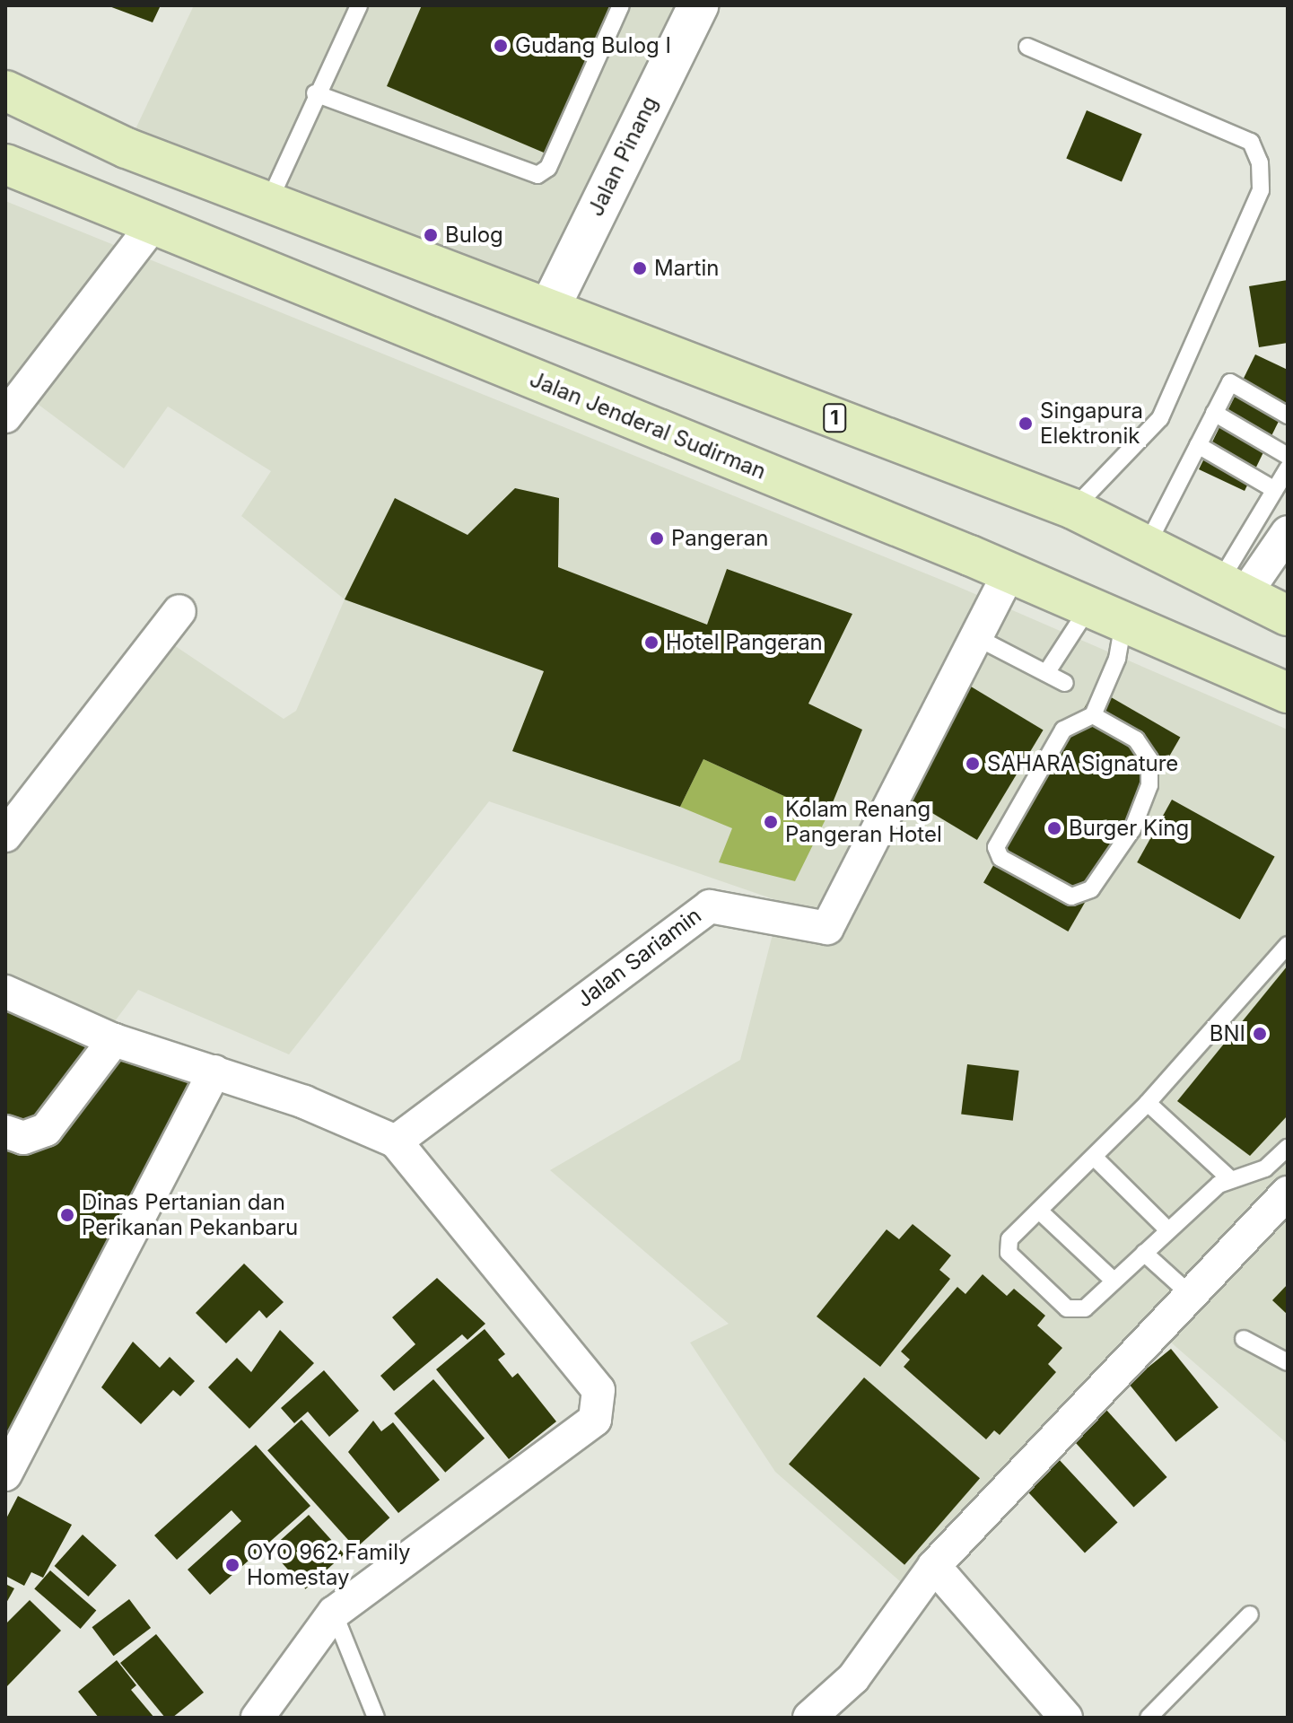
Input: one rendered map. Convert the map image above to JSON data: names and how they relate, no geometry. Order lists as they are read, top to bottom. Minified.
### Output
{"streets":{"main road":["1","Jalan Jenderal Sudirman"],"street":["Jalan Pinang","Jalan Sariamin"]},"crossings":[["Jalan Pinang","1"],["Jalan Jenderal Sudirman","Jalan Sariamin"]],"places":["Gudang Bulog I","Bulog","Martin","Singapura Elektronik","Pangeran","Hotel Pangeran","SAHARA Signature","Kolam Renang Pangeran Hotel","Burger King","BNI","Dinas Pertanian dan Perikanan Pekanbaru","OYO 962 Family Homestay"]}
